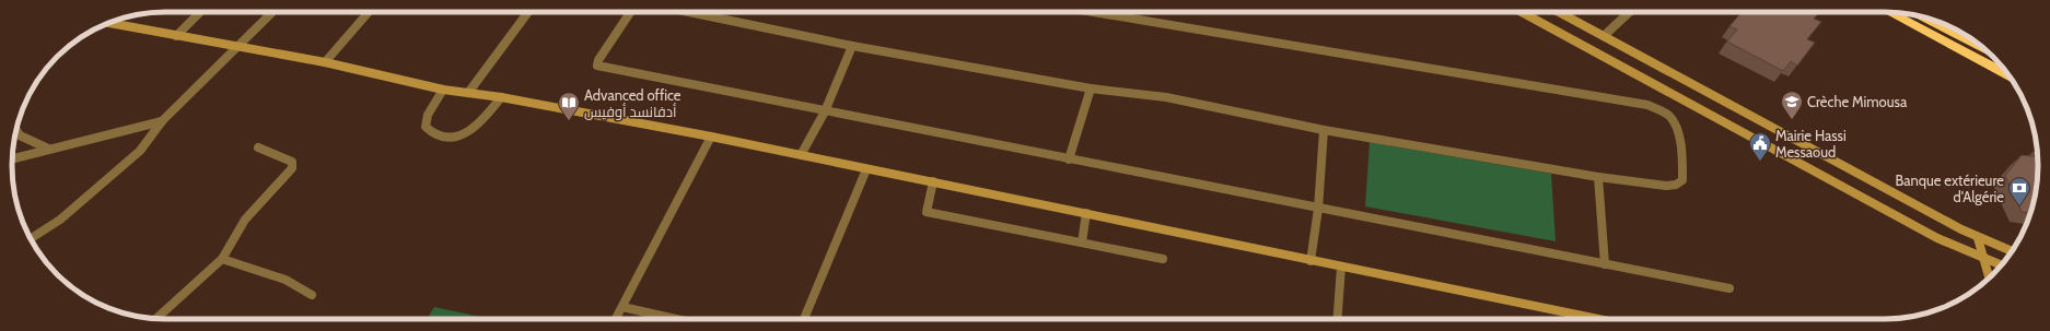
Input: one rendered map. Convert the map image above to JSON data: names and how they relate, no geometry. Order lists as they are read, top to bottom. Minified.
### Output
{"places":{"school or university":["Crèche Mimousa"],"library":["Advanced office أدفانسد أوفيس"],"public building":["Mairie Hassi Messaoud"],"bank":["Banque extérieure d'Algérie"]}}
